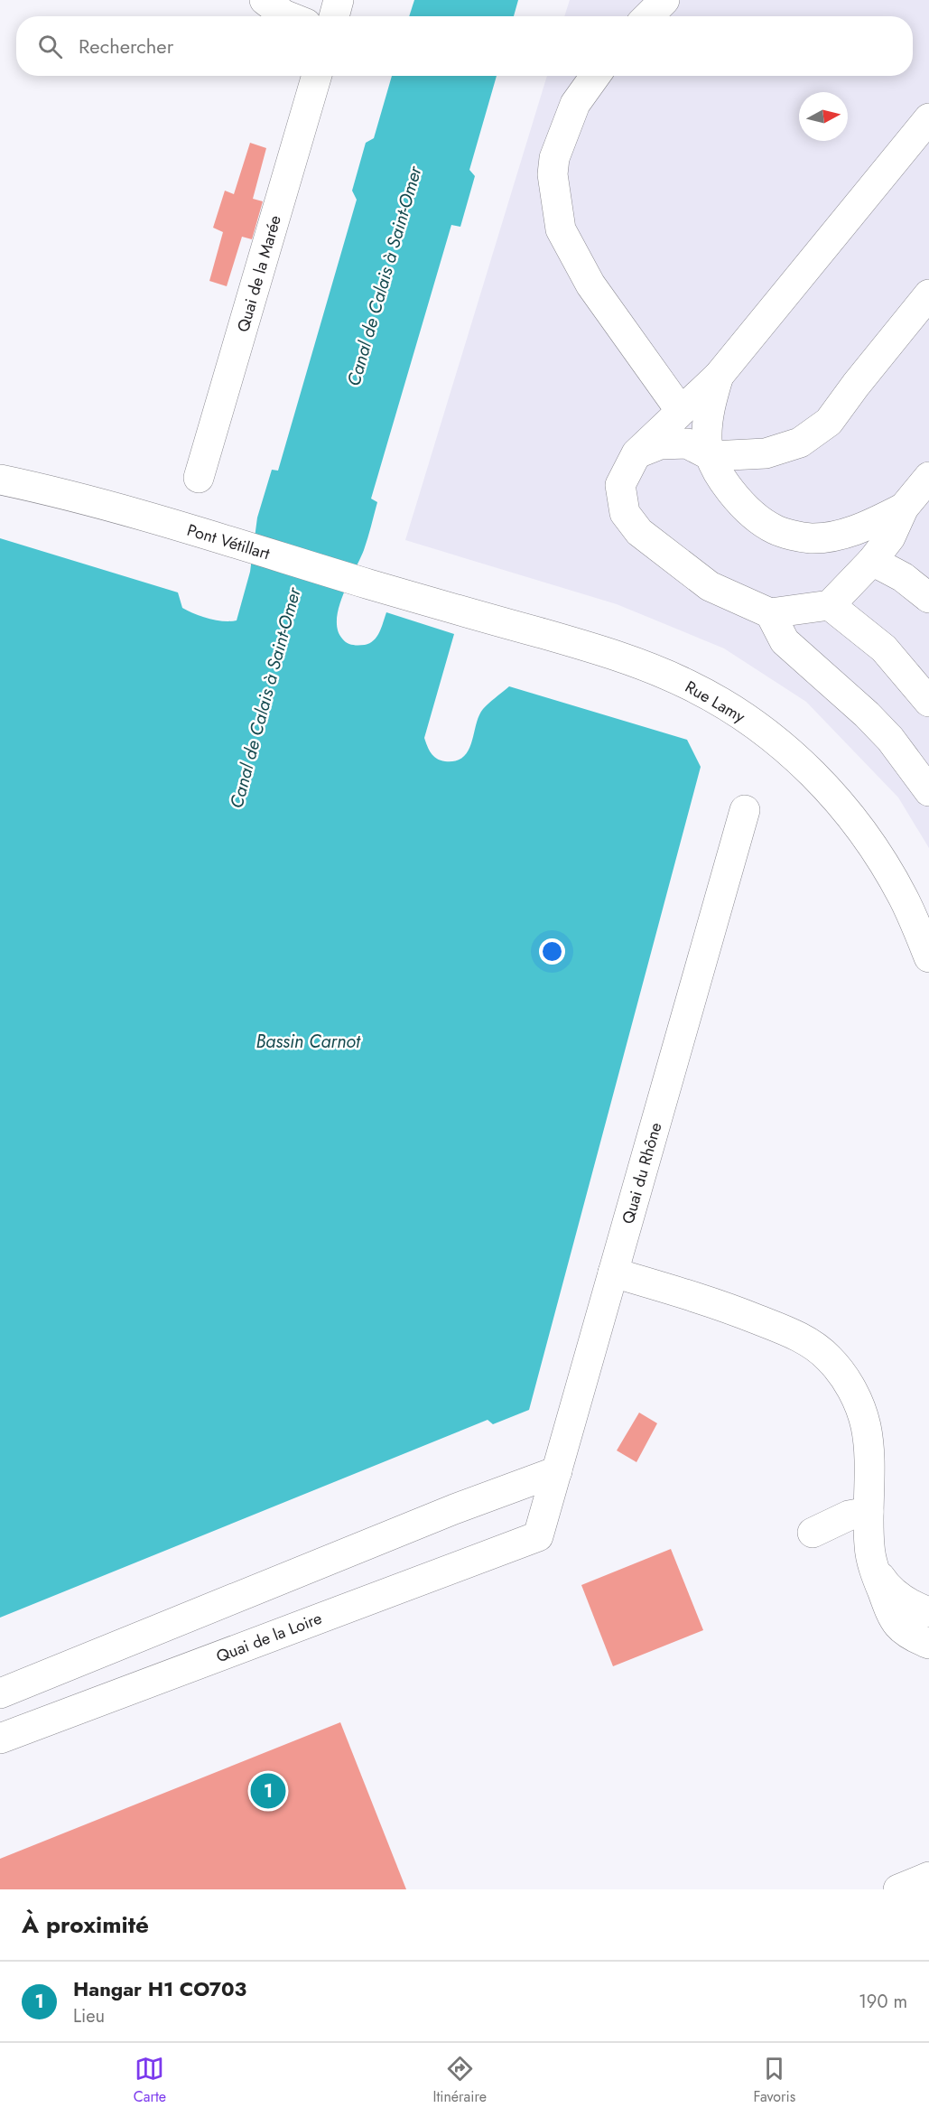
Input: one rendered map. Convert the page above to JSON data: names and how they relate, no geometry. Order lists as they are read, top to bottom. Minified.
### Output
{"streets":{"street":["Quai de la Marée","Pont Vétillart","Rue Lamy","Quai du Rhône","Quai de la Loire"]},"crossings":[["Pont Vétillart","Rue Lamy"],["Quai du Rhône","Quai de la Loire"]],"water":["Canal de Calais à Saint-Omer","Bassin Carnot"],"north":"right","page":{"search":"Rechercher","pins":"1","heading":"À proximité","list":[{"mark":"1","name":"Hangar H1 CO703","note":"Lieu","value":"190 m"}],"nav":["Carte","Itinéraire","Favoris"]}}
